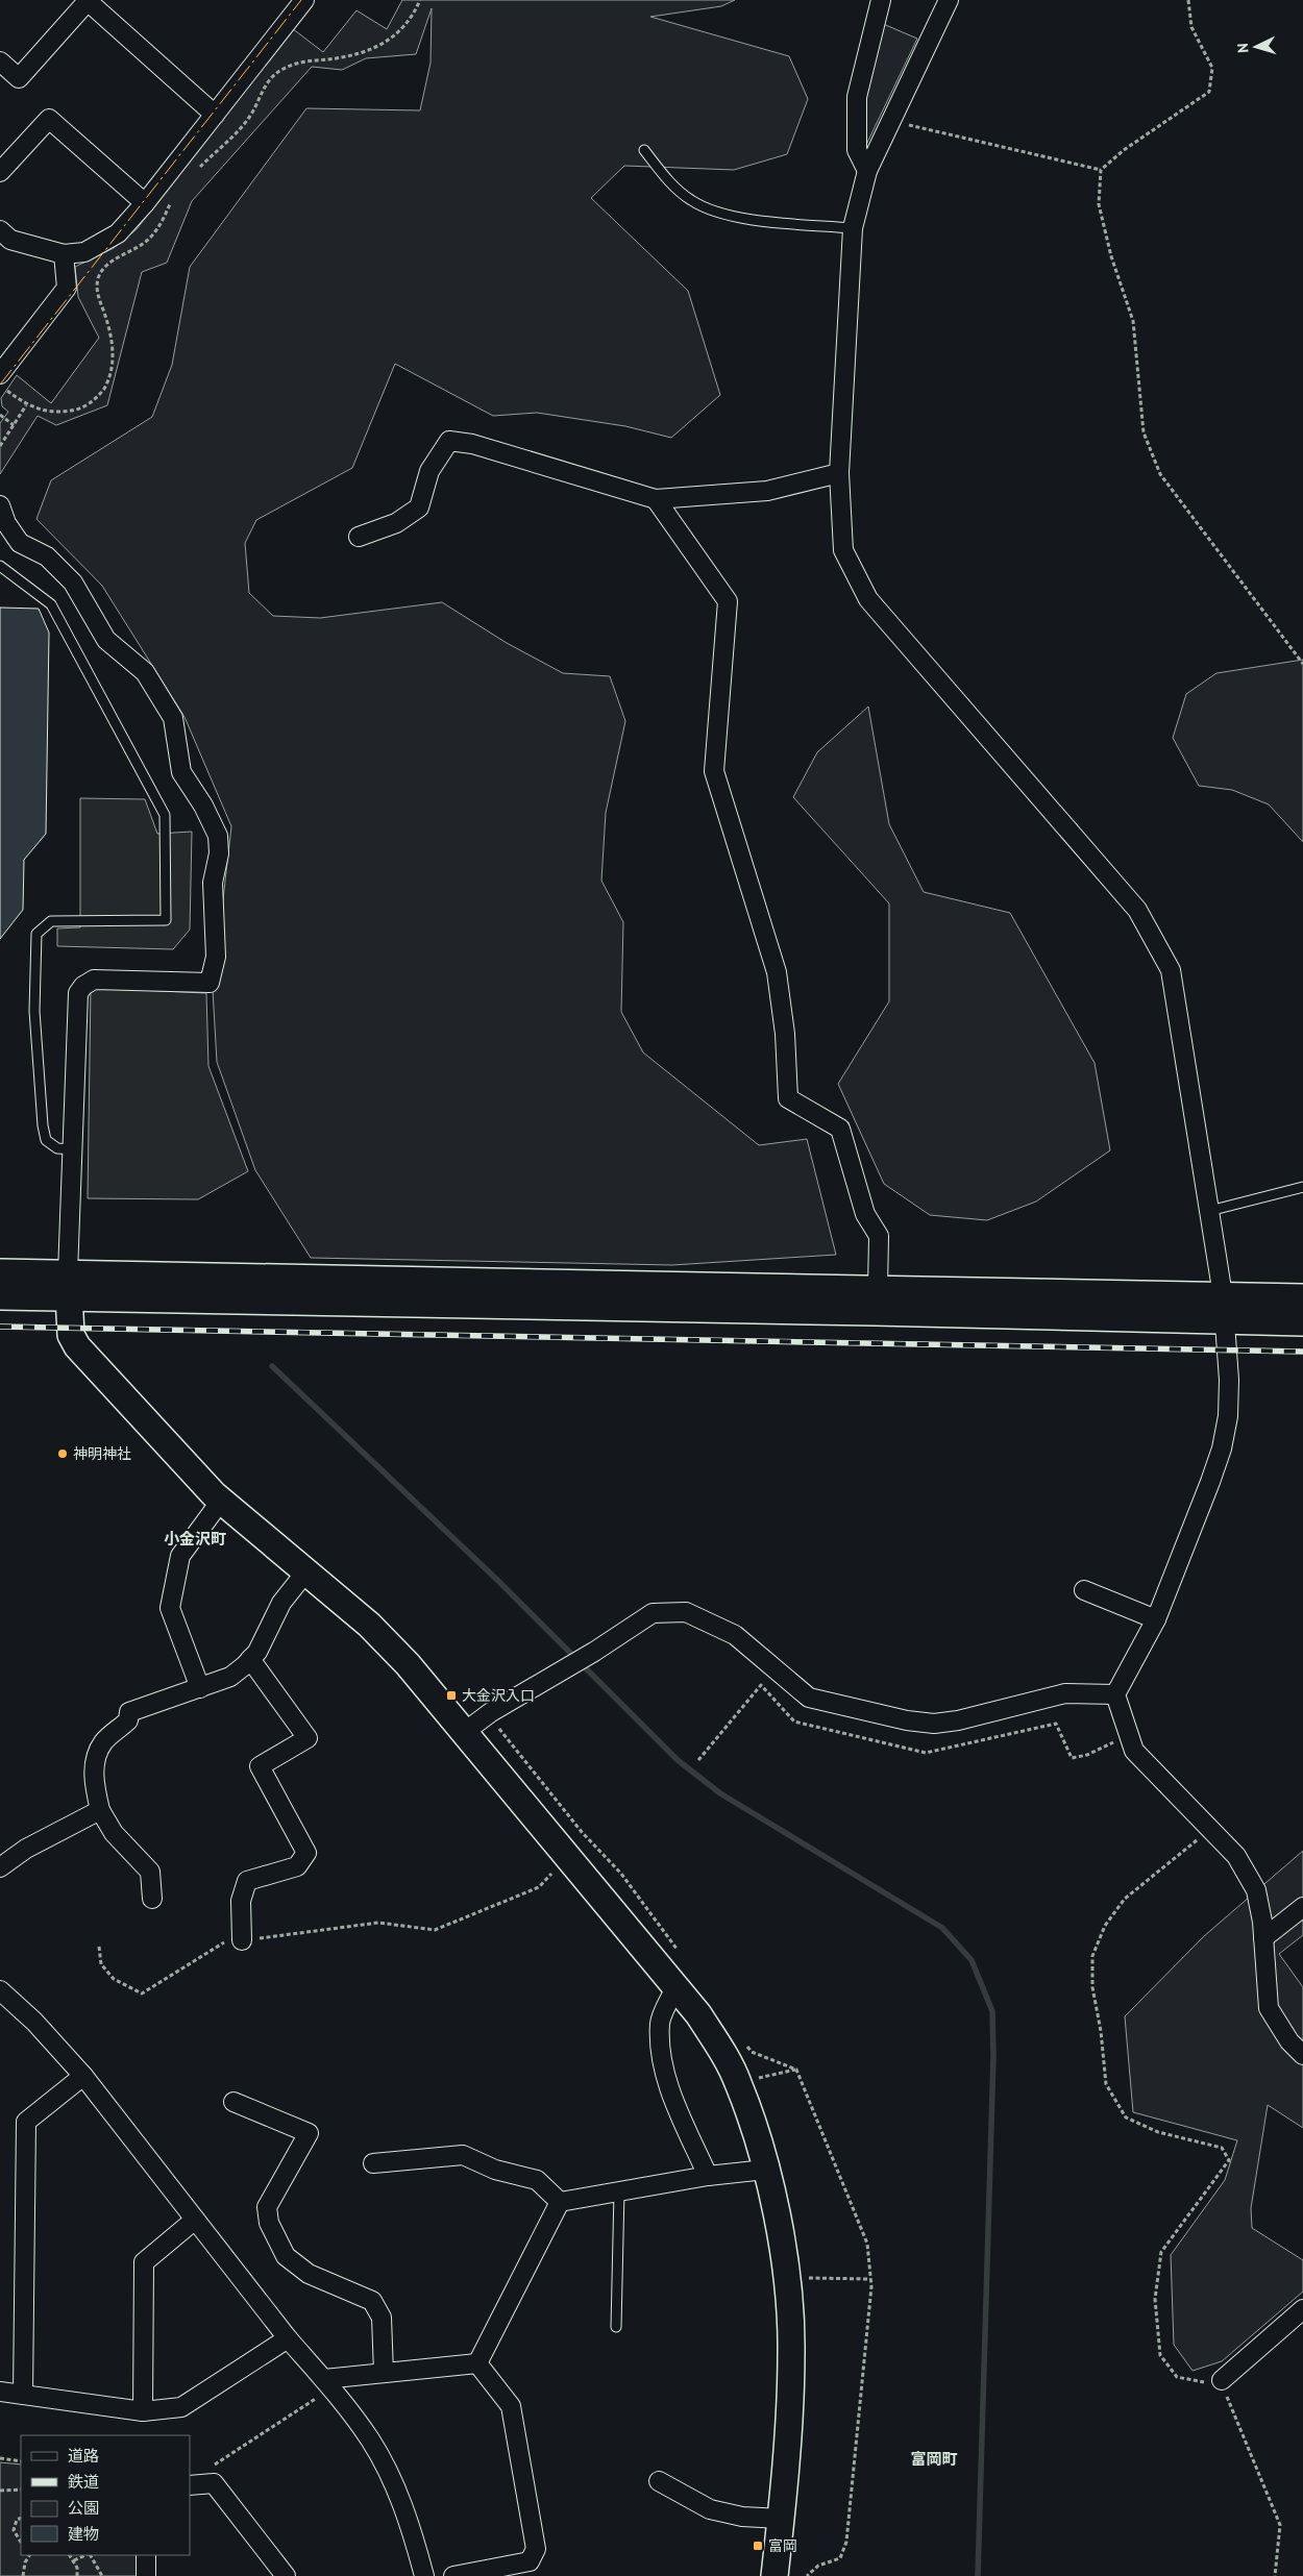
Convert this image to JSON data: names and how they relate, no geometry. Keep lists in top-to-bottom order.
{
  "districts": ["小金沢町", "富岡町"],
  "places": {
    "other": ["神明神社"],
    "transit": ["大金沢入口", "富岡"]
  },
  "legend": [
    "道路",
    "鉄道",
    "公園",
    "建物"
  ],
  "north": "left"
}
